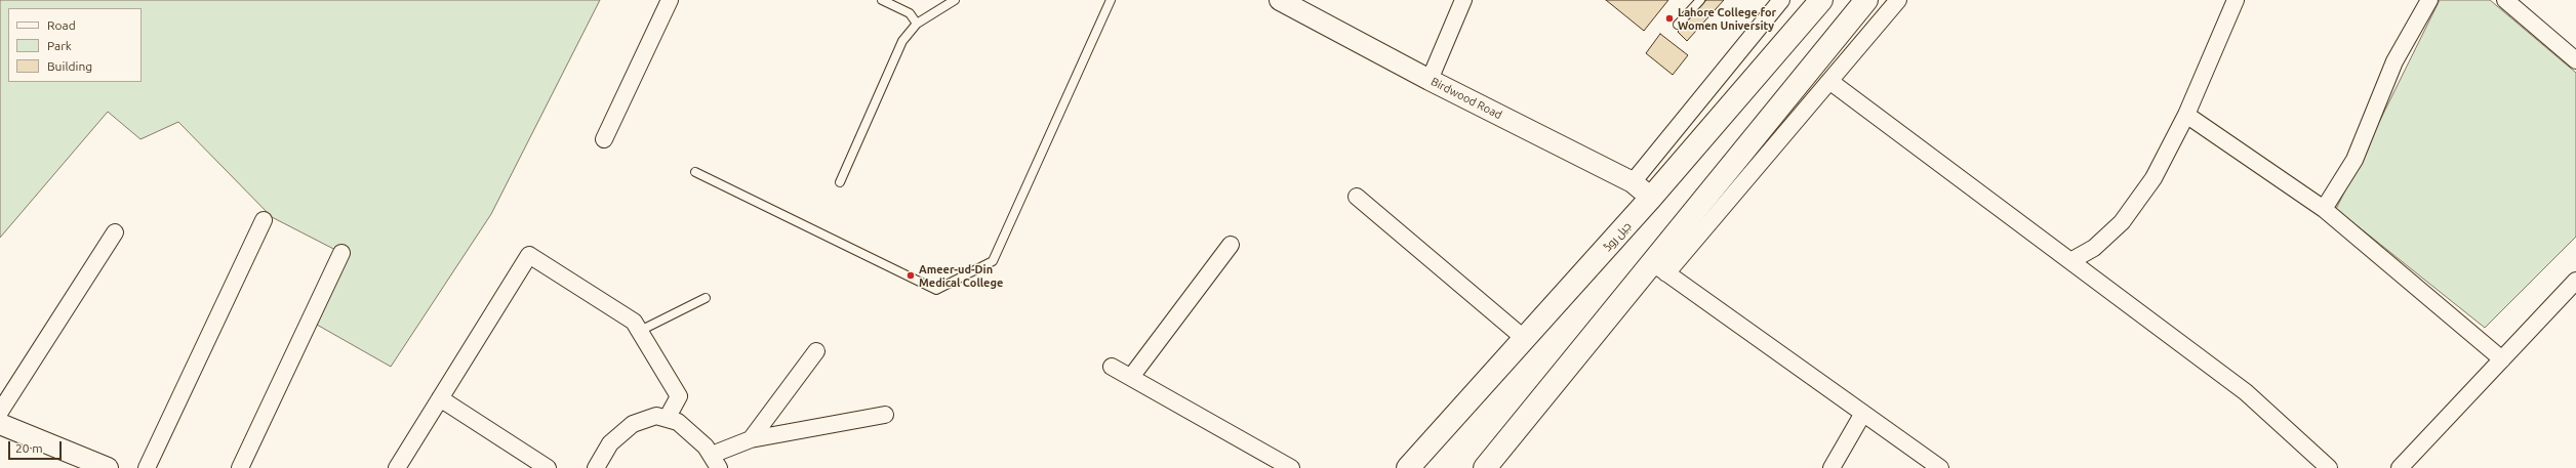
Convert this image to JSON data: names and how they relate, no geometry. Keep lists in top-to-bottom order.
{
  "streets": {
    "main road": ["جیل روڈ"],
    "street": ["Birdwood Road"]
  },
  "crossings": [
    ["Birdwood Road", "جیل روڈ"]
  ],
  "places": ["Lahore College for Women University", "Ameer-ud-Din Medical College"],
  "legend": ["Road", "Park", "Building"],
  "scale_bar": "20 m"
}
